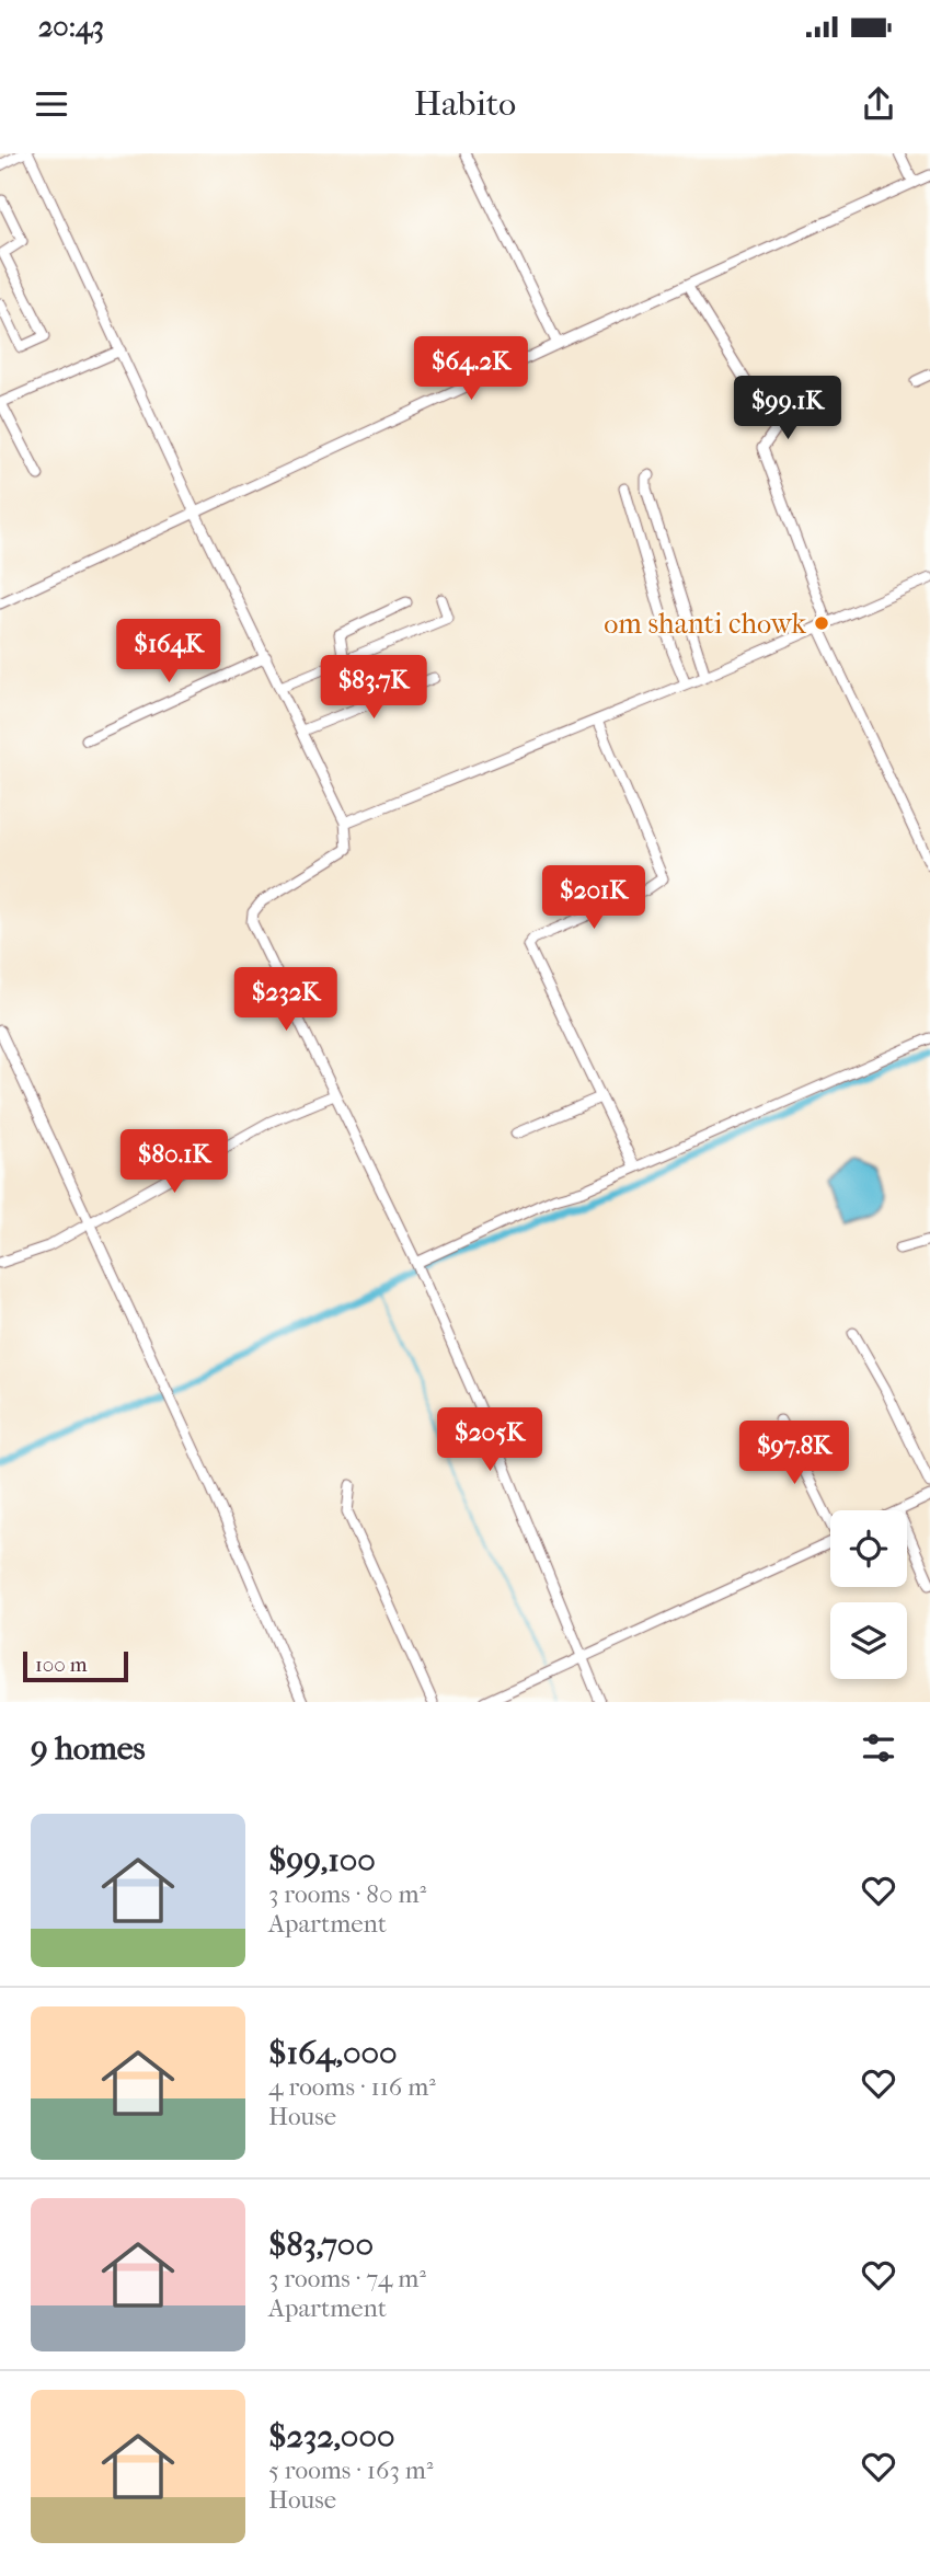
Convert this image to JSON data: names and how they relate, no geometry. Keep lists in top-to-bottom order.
{
  "places": ["om shanti chowk"],
  "scale_bar": "100 m",
  "page": {
    "status": "20:43",
    "header": "Habito",
    "price": [
      "$64.2K",
      "$99.1K",
      "$164K",
      "$83.7K",
      "$201K",
      "$232K",
      "$80.1K",
      "$205K",
      "$97.8K"
    ],
    "scale": "100 m",
    "heading": "9 homes",
    "list": [
      {
        "name": "$99,100",
        "note": "3 rooms · 80 m² · Apartment"
      },
      {
        "name": "$164,000",
        "note": "4 rooms · 116 m² · House"
      },
      {
        "name": "$83,700",
        "note": "3 rooms · 74 m² · Apartment"
      },
      {
        "name": "$232,000",
        "note": "5 rooms · 163 m² · House"
      }
    ]
  }
}
